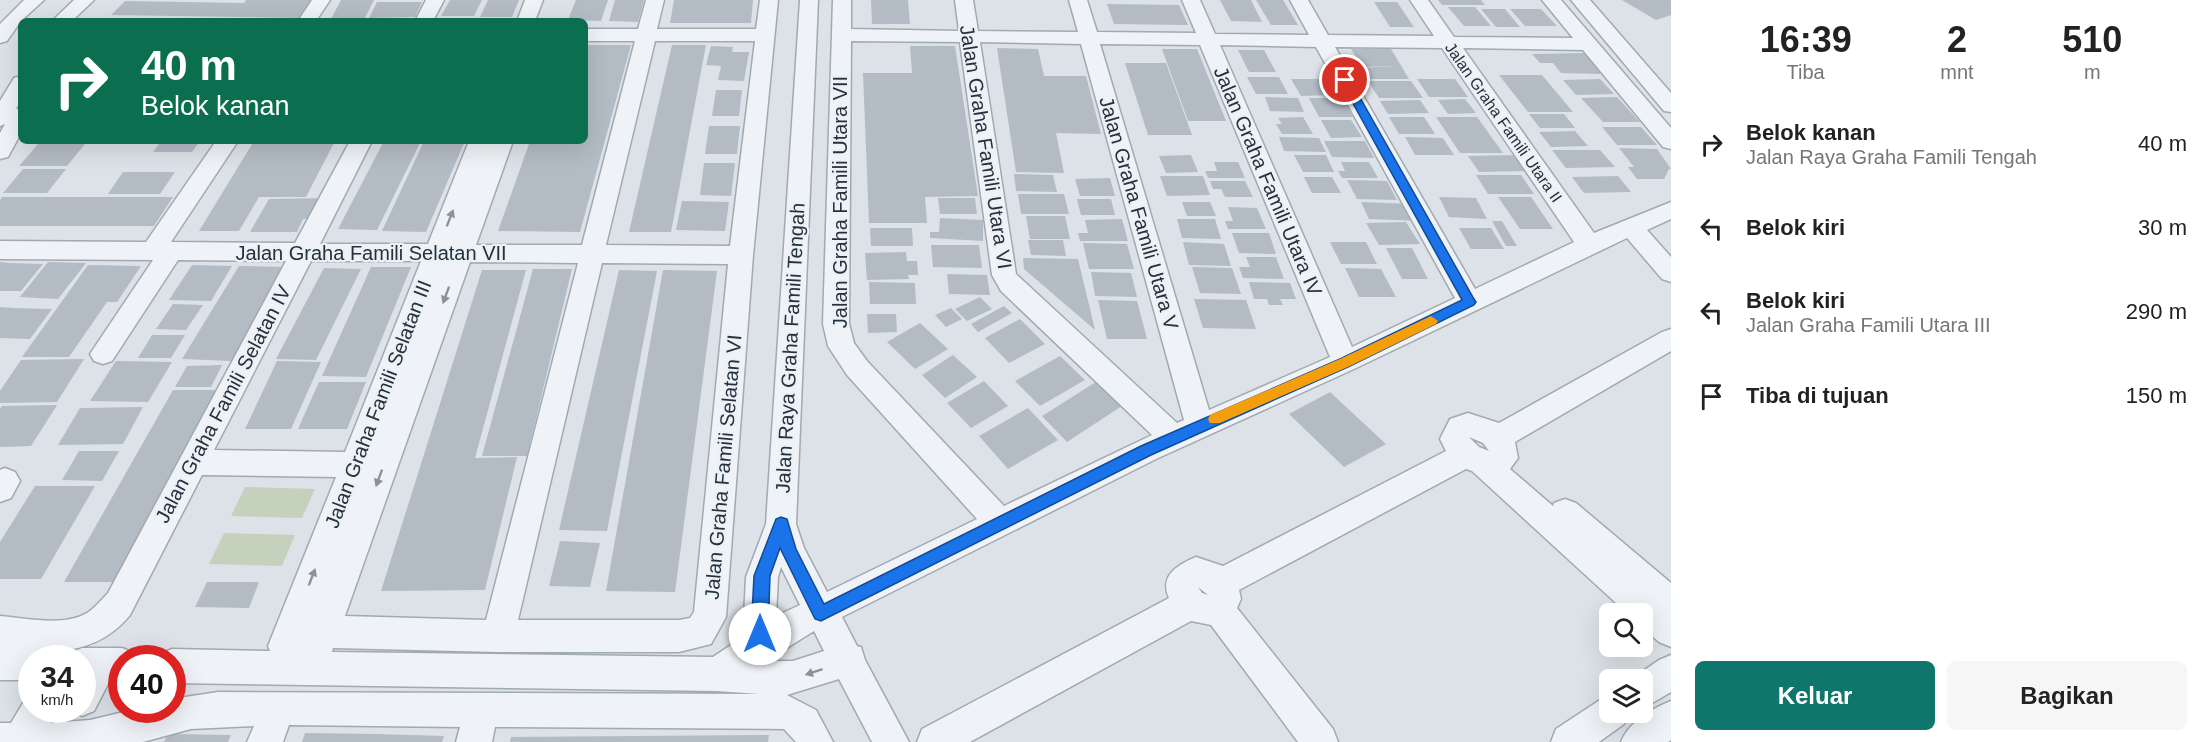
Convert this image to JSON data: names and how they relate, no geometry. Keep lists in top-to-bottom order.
{
  "streets": {
    "street": [
      "Jalan Graha Famili Utara II",
      "Jalan Graha Famili Utara VI",
      "Jalan Graha Famili Utara IV",
      "Jalan Graha Famili Utara VII",
      "Jalan Graha Famili Utara V",
      "Jalan Graha Famili Selatan VII",
      "Jalan Raya Graha Famili Tengah",
      "Jalan Graha Famili Selatan IV",
      "Jalan Graha Famili Selatan III",
      "Jalan Graha Famili Selatan VI"
    ]
  },
  "crossings": [
    ["Jalan Graha Famili Selatan VII", "Jalan Graha Famili Selatan IV"],
    ["Jalan Graha Famili Selatan VII", "Jalan Graha Famili Selatan III"],
    ["Jalan Graha Famili Selatan VII", "Jalan Graha Famili Selatan VI"],
    ["Jalan Graha Famili Selatan III", "Jalan Graha Famili Selatan VI"]
  ],
  "page": {
    "eta": [
      "16:39",
      "Tiba",
      "2",
      "mnt",
      "510",
      "m"
    ],
    "turn": ["40 m", "Belok kanan"],
    "list": [
      {
        "name": "Belok kanan",
        "note": "Jalan Raya Graha Famili Tengah",
        "value": "40 m"
      },
      {
        "name": "Belok kiri",
        "value": "30 m"
      },
      {
        "name": "Belok kiri",
        "note": "Jalan Graha Famili Utara III",
        "value": "290 m"
      },
      {
        "name": "Tiba di tujuan",
        "value": "150 m"
      }
    ],
    "speed": "34 km/h",
    "limit": "40",
    "buttons": ["Keluar", "Bagikan"]
  }
}
